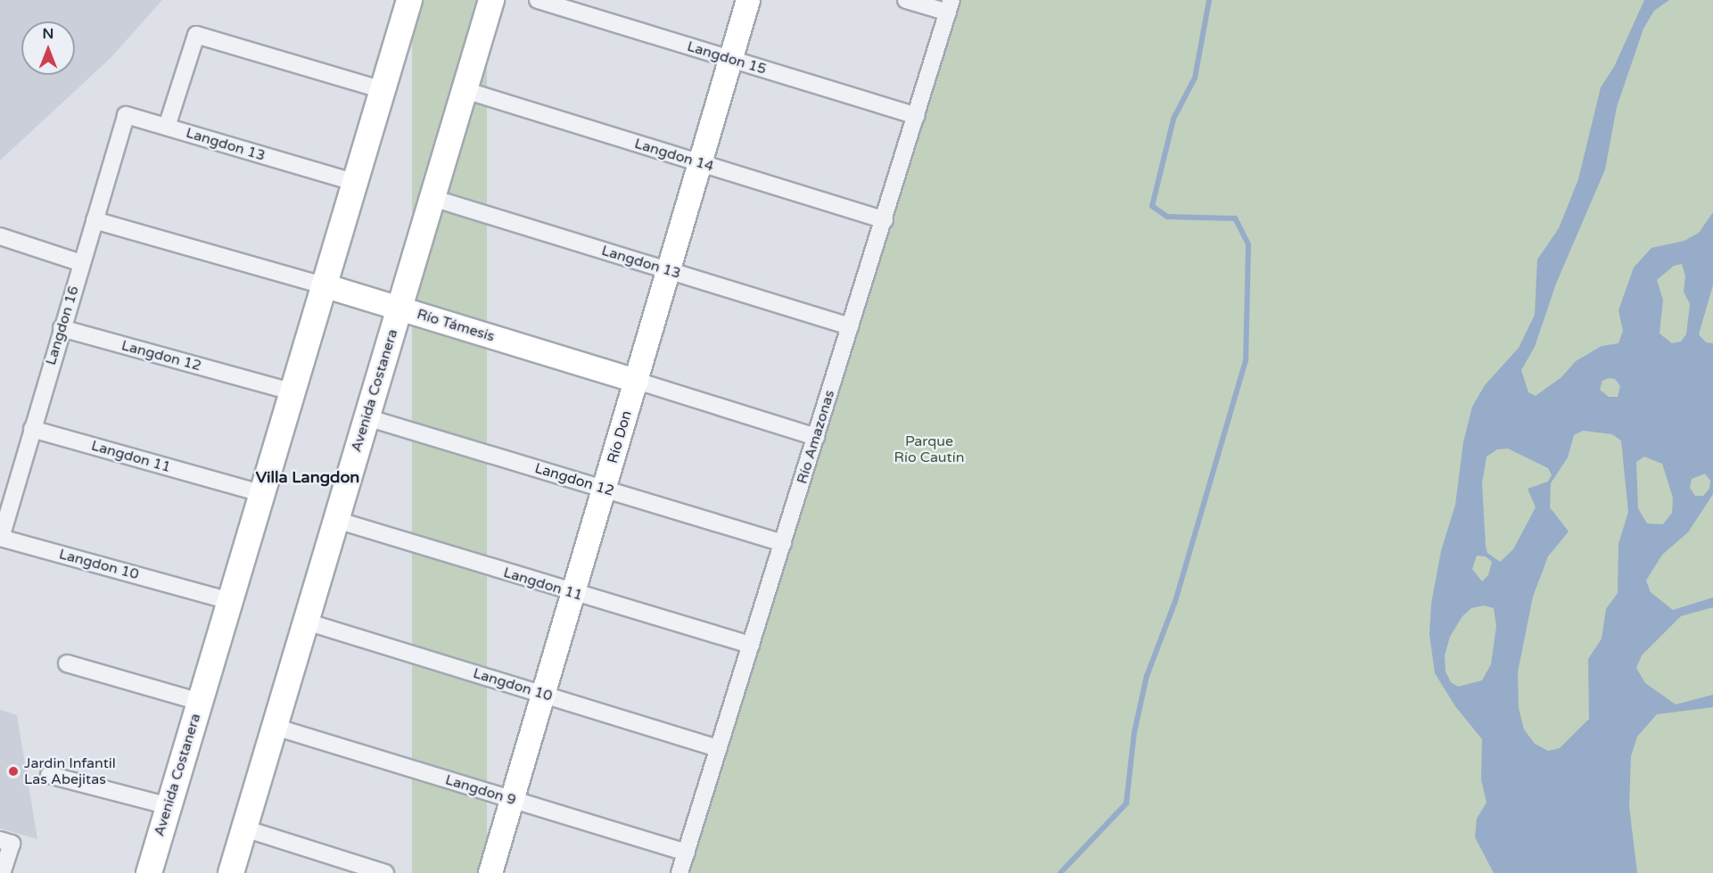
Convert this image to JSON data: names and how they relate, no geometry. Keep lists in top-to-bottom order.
{
  "streets": {
    "main road": ["Avenida Costanera"],
    "street": [
      "Langdon 15",
      "Langdon 13",
      "Langdon 14",
      "Langdon 16",
      "Río Támesis",
      "Langdon 12",
      "Río Don",
      "Río Amazonas",
      "Langdon 11",
      "Langdon 10",
      "Langdon 9"
    ]
  },
  "crossings": [
    ["Langdon 15", "Río Don"],
    ["Langdon 15", "Río Amazonas"],
    ["Langdon 13", "Langdon 16"],
    ["Langdon 13", "Avenida Costanera"],
    ["Langdon 13", "Río Don"],
    ["Langdon 13", "Río Amazonas"],
    ["Langdon 14", "Avenida Costanera"],
    ["Langdon 14", "Río Don"],
    ["Langdon 14", "Río Amazonas"],
    ["Langdon 16", "Río Támesis"],
    ["Langdon 16", "Langdon 12"],
    ["Langdon 16", "Langdon 11"],
    ["Langdon 16", "Langdon 10"],
    ["Río Támesis", "Avenida Costanera"],
    ["Río Támesis", "Río Don"],
    ["Río Támesis", "Río Amazonas"],
    ["Langdon 12", "Avenida Costanera"],
    ["Langdon 12", "Río Don"],
    ["Langdon 12", "Río Amazonas"],
    ["Avenida Costanera", "Langdon 11"],
    ["Avenida Costanera", "Langdon 10"],
    ["Avenida Costanera", "Langdon 9"],
    ["Río Don", "Langdon 11"],
    ["Río Don", "Langdon 10"],
    ["Río Don", "Langdon 9"],
    ["Río Amazonas", "Langdon 11"],
    ["Río Amazonas", "Langdon 10"],
    ["Río Amazonas", "Langdon 9"]
  ],
  "districts": ["Villa Langdon"],
  "parks": ["Parque Río Cautín"],
  "places": ["Jardin Infantil Las Abejitas"],
  "north": "top"
}
